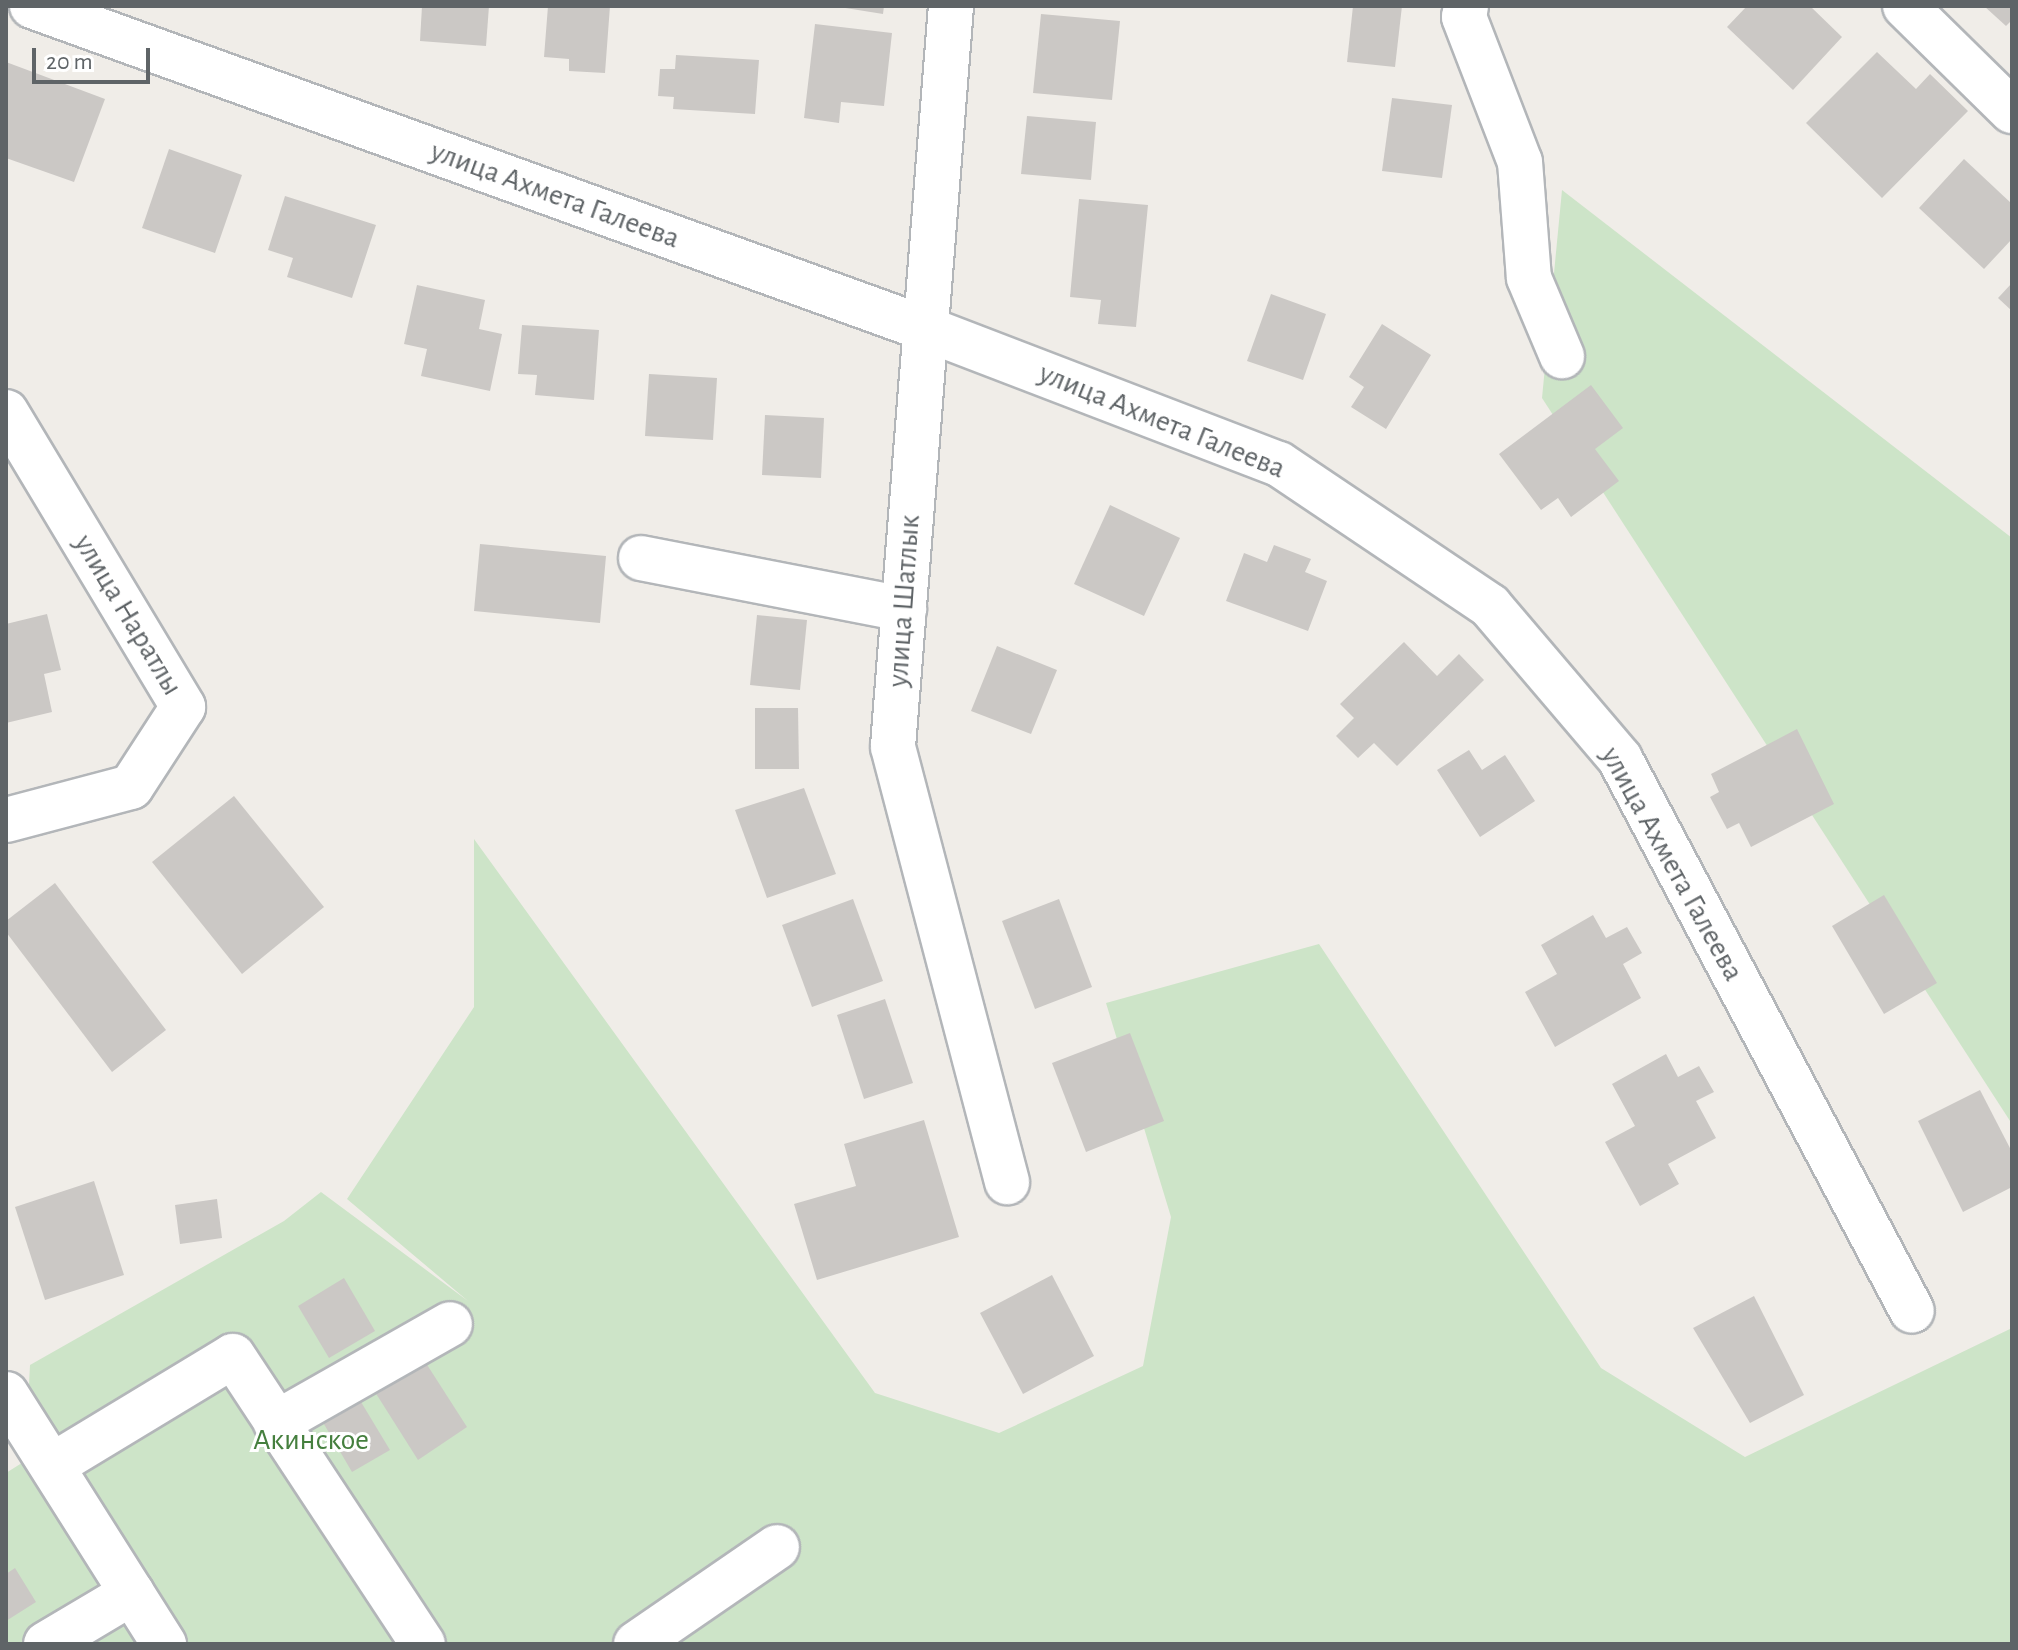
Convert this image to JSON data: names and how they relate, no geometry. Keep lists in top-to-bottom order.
{
  "streets": {
    "street": ["улица Ахмета Галеева", "улица Шатлык", "улица Наратлы"]
  },
  "crossings": [
    ["улица Ахмета Галеева", "улица Шатлык"]
  ],
  "parks": ["Акинское"],
  "scale_bar": "20 m"
}
